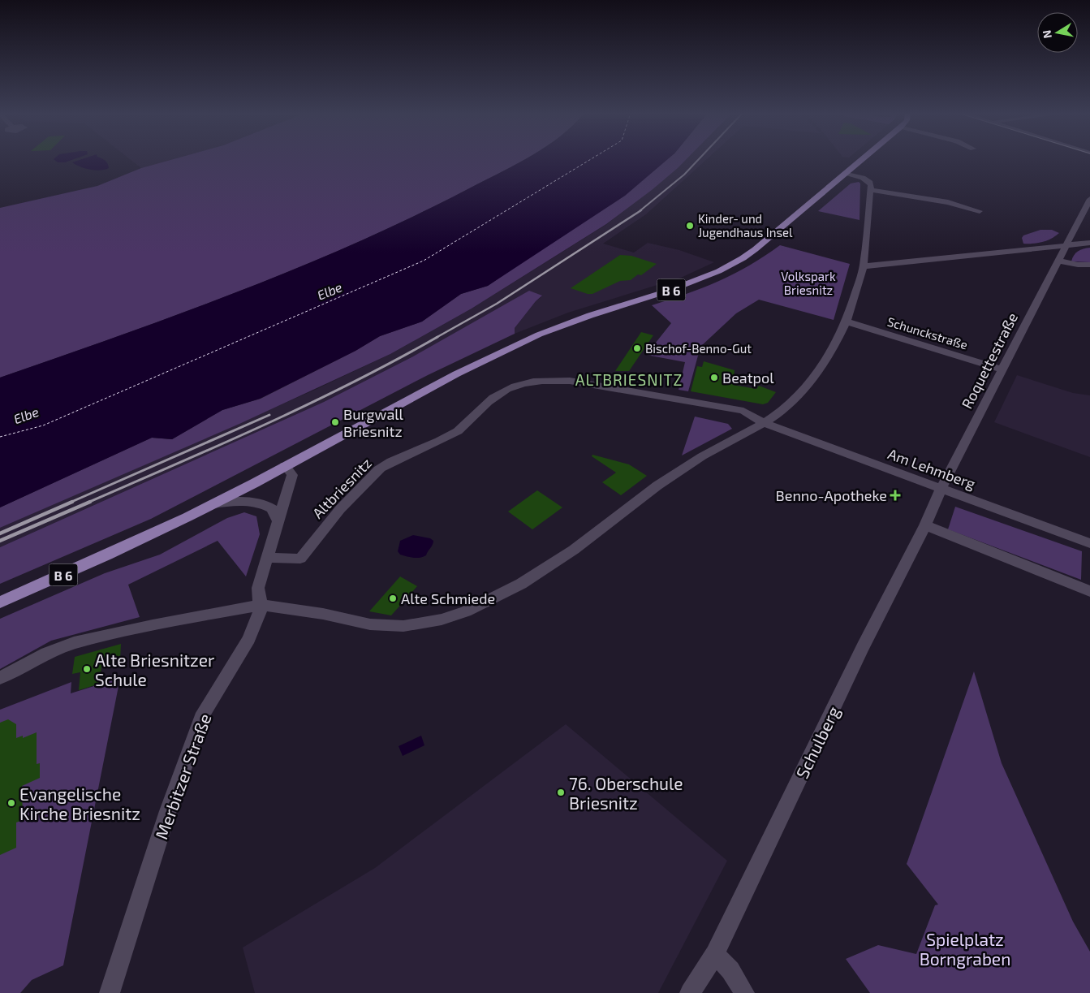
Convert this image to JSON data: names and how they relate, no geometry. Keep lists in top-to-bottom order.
{
  "streets": {
    "main road": ["B 6"],
    "street": [
      "Schunckstraße",
      "Roquettestraße",
      "Am Lehmberg",
      "Altbriesnitz",
      "Schulberg",
      "Merbitzer Straße"
    ]
  },
  "crossings": [
    ["Schunckstraße", "Roquettestraße"],
    ["Roquettestraße", "Am Lehmberg"],
    ["Roquettestraße", "Schulberg"],
    ["Am Lehmberg", "Altbriesnitz"],
    ["Am Lehmberg", "Schulberg"]
  ],
  "districts": ["ALTBRIESNITZ"],
  "water": ["Elbe"],
  "parks": ["Volkspark Briesnitz", "Spielplatz Borngraben"],
  "places": {
    "other": [
      "Kinder- und Jugendhaus Insel",
      "Bischof-Benno-Gut",
      "Beatpol",
      "Burgwall Briesnitz",
      "Alte Schmiede",
      "Alte Briesnitzer Schule",
      "76. Oberschule Briesnitz",
      "Evangelische Kirche Briesnitz"
    ],
    "health": ["Benno-Apotheke"]
  },
  "north": "left"
}
